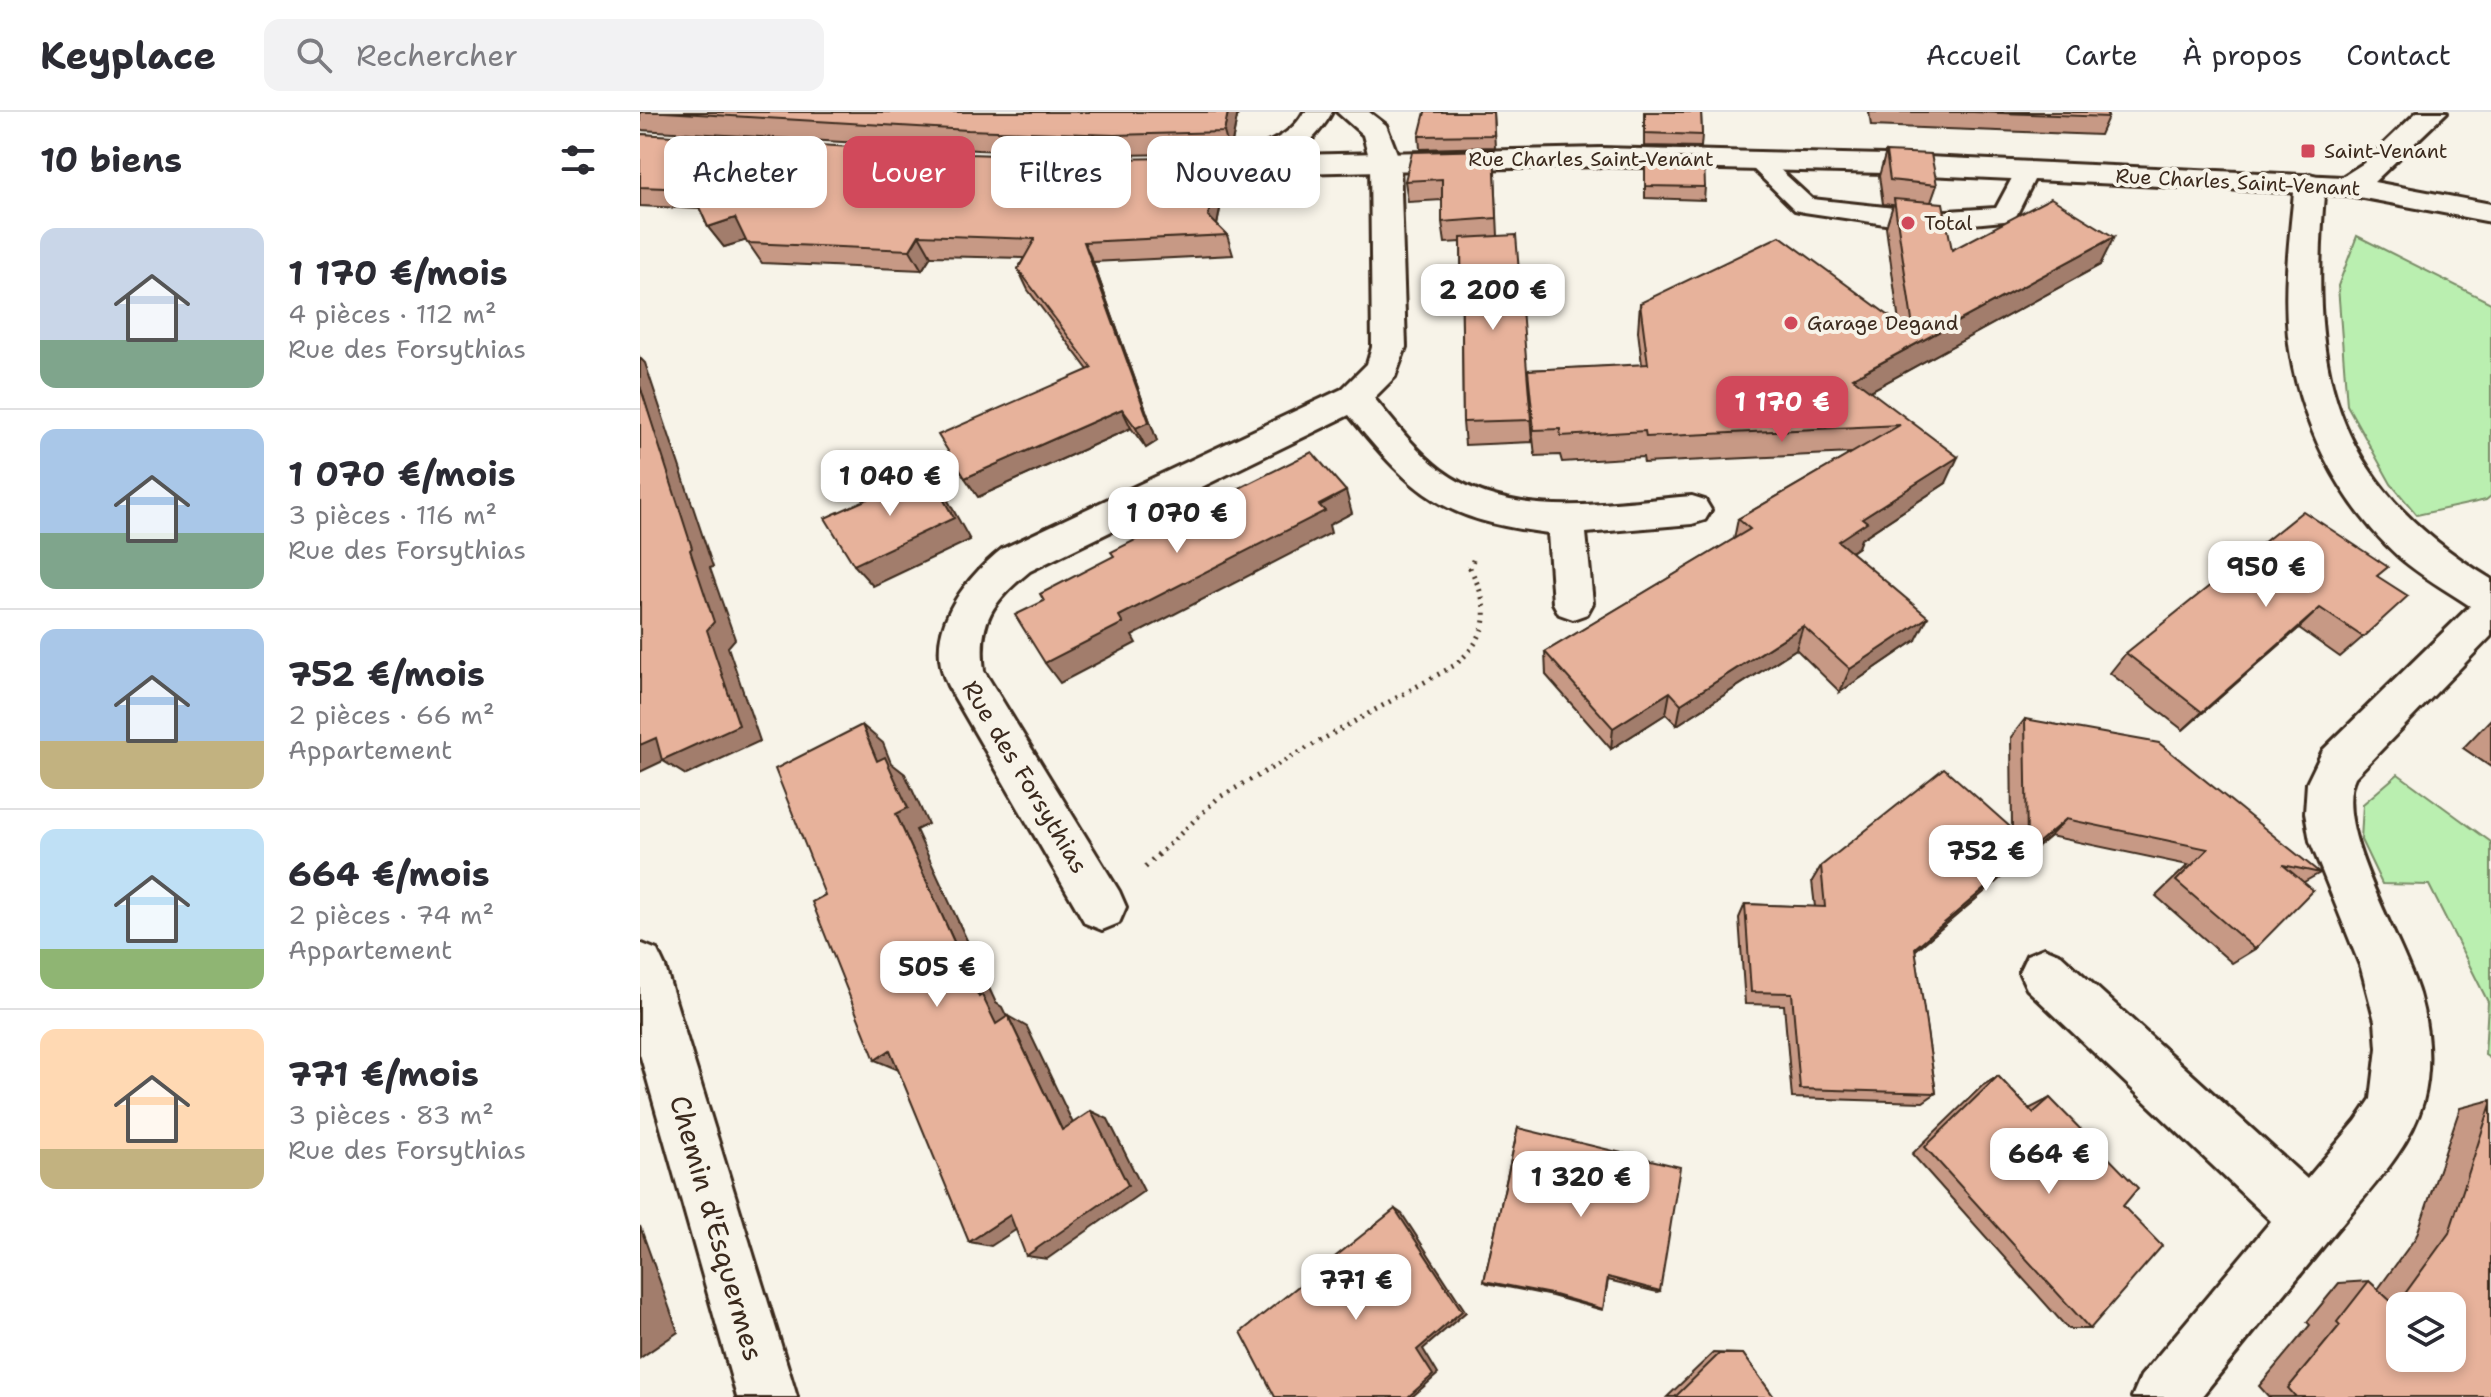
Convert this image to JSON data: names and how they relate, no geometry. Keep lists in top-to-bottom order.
{
  "streets": {
    "street": ["Rue Charles Saint-Venant", "Rue des Forsythias", "Chemin d'Esquermes"]
  },
  "crossings": [
    ["Rue Charles Saint-Venant", "Rue des Forsythias"]
  ],
  "places": {
    "transit": ["Saint-Venant"],
    "other": ["Total", "Garage Degand"]
  },
  "page": {
    "header": "Keyplace",
    "search": "Rechercher",
    "nav": [
      "Accueil",
      "Carte",
      "À propos",
      "Contact"
    ],
    "heading": "10 biens",
    "chip": [
      "Acheter",
      "Louer",
      "Filtres",
      "Nouveau"
    ],
    "list": [
      {
        "name": "1 170 €/mois",
        "note": "4 pièces · 112 m² · Rue des Forsythias"
      },
      {
        "name": "1 070 €/mois",
        "note": "3 pièces · 116 m² · Rue des Forsythias"
      },
      {
        "name": "752 €/mois",
        "note": "2 pièces · 66 m² · Appartement"
      },
      {
        "name": "664 €/mois",
        "note": "2 pièces · 74 m² · Appartement"
      },
      {
        "name": "771 €/mois",
        "note": "3 pièces · 83 m² · Rue des Forsythias"
      }
    ],
    "price": [
      "2 200 €",
      "1 170 €",
      "1 040 €",
      "1 070 €",
      "950 €",
      "752 €",
      "505 €",
      "664 €",
      "1 320 €",
      "771 €"
    ]
  }
}
